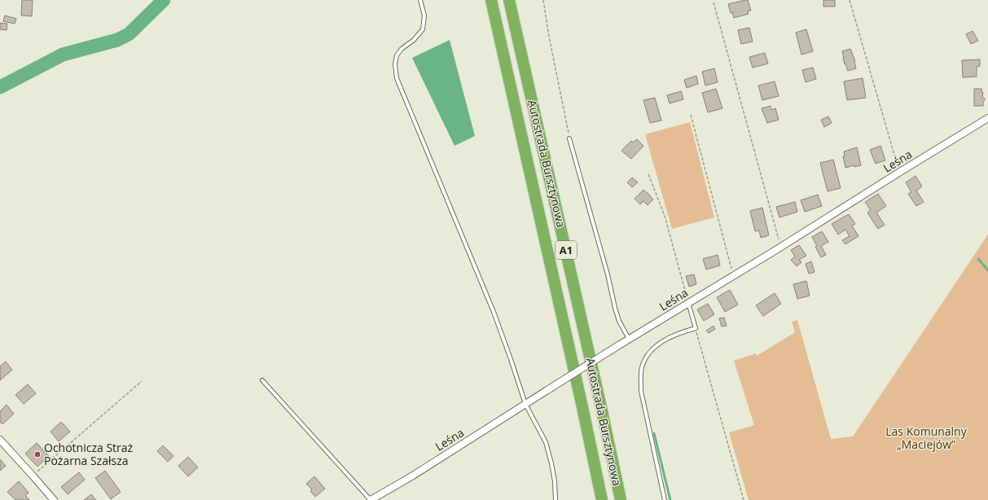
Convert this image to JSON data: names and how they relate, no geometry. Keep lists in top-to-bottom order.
{
  "streets": {
    "highway": ["Autostrada Bursztynowa", "A1"],
    "street": ["Leśna"]
  },
  "parks": ["Las Komunalny „Maciejów”"],
  "places": ["Ochotnicza Straż Pożarna Szałsza"]
}
